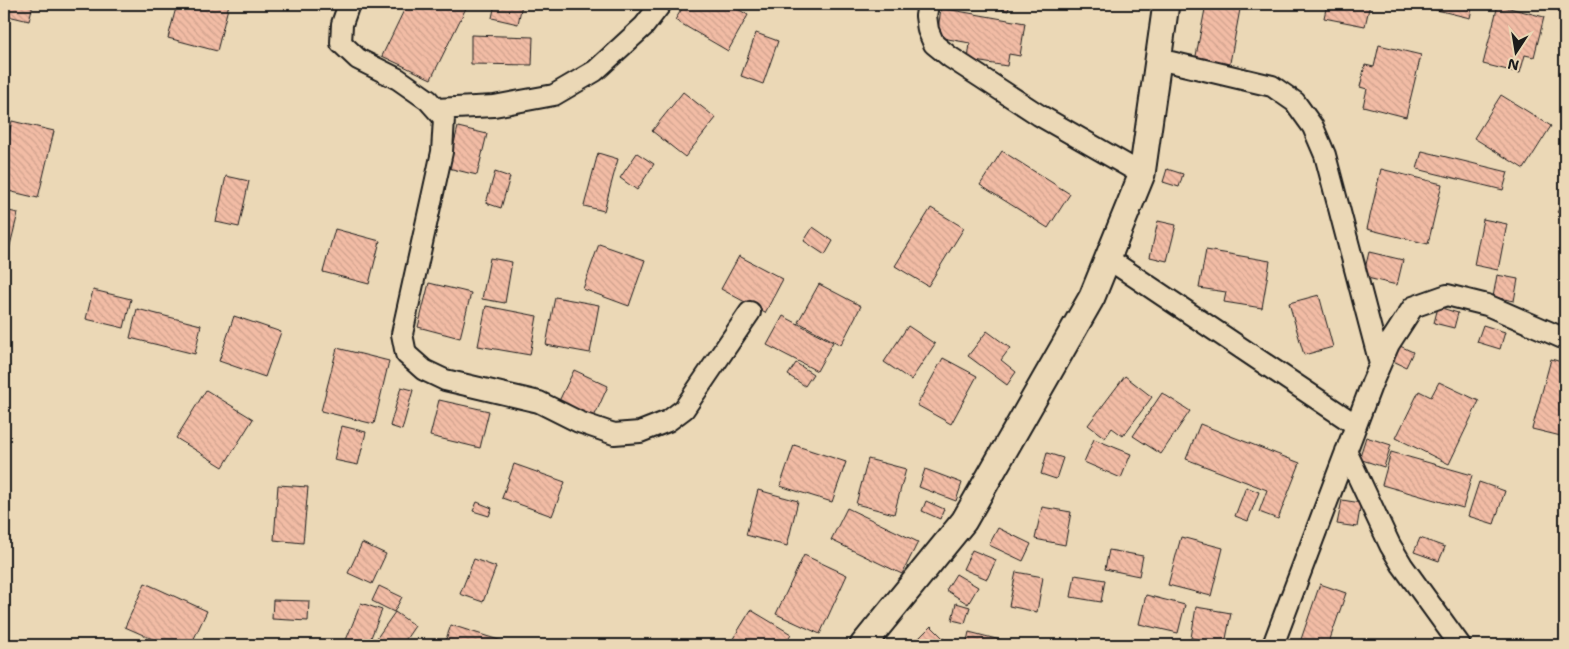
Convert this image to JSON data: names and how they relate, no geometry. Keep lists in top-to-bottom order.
{
  "north": "bottom"
}
